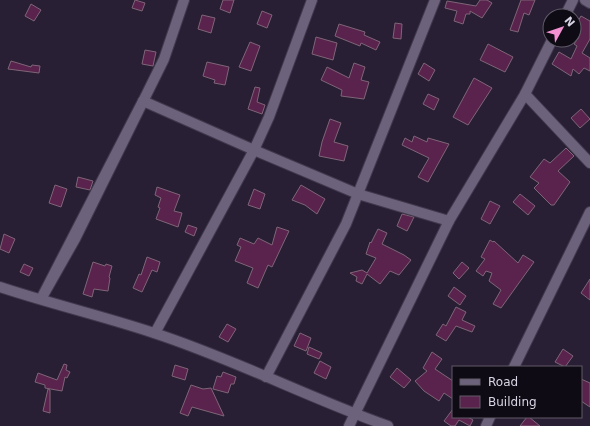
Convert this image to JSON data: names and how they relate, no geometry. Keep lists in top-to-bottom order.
{
  "legend": ["Road", "Building"],
  "north": "top right"
}
